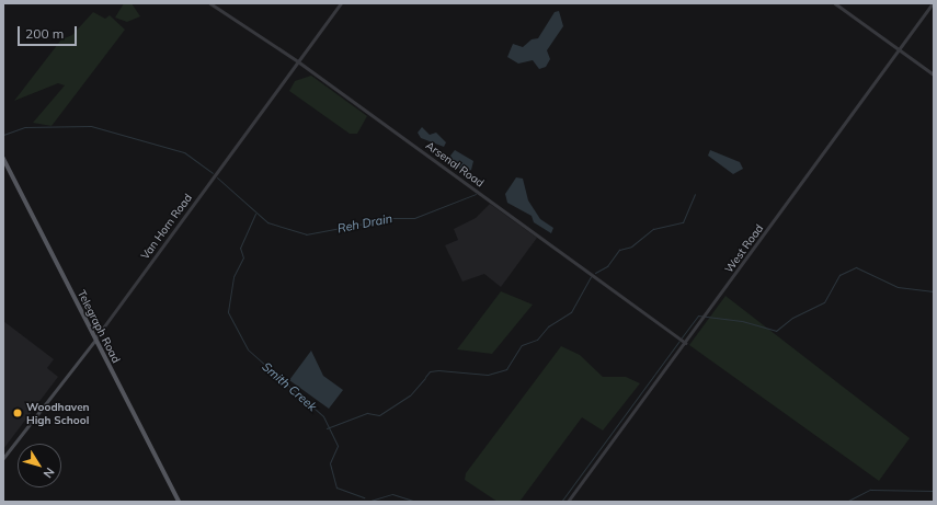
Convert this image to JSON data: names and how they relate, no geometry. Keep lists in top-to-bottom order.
{
  "streets": {
    "main road": ["Van Horn Road", "Telegraph Road"],
    "street": ["Arsenal Road", "West Road"]
  },
  "crossings": [
    ["Arsenal Road", "Van Horn Road"],
    ["Arsenal Road", "West Road"],
    ["Van Horn Road", "Telegraph Road"]
  ],
  "water": ["Reh Drain", "Smith Creek"],
  "places": ["Woodhaven High School"],
  "scale_bar": "200 m",
  "north": "bottom right"
}
